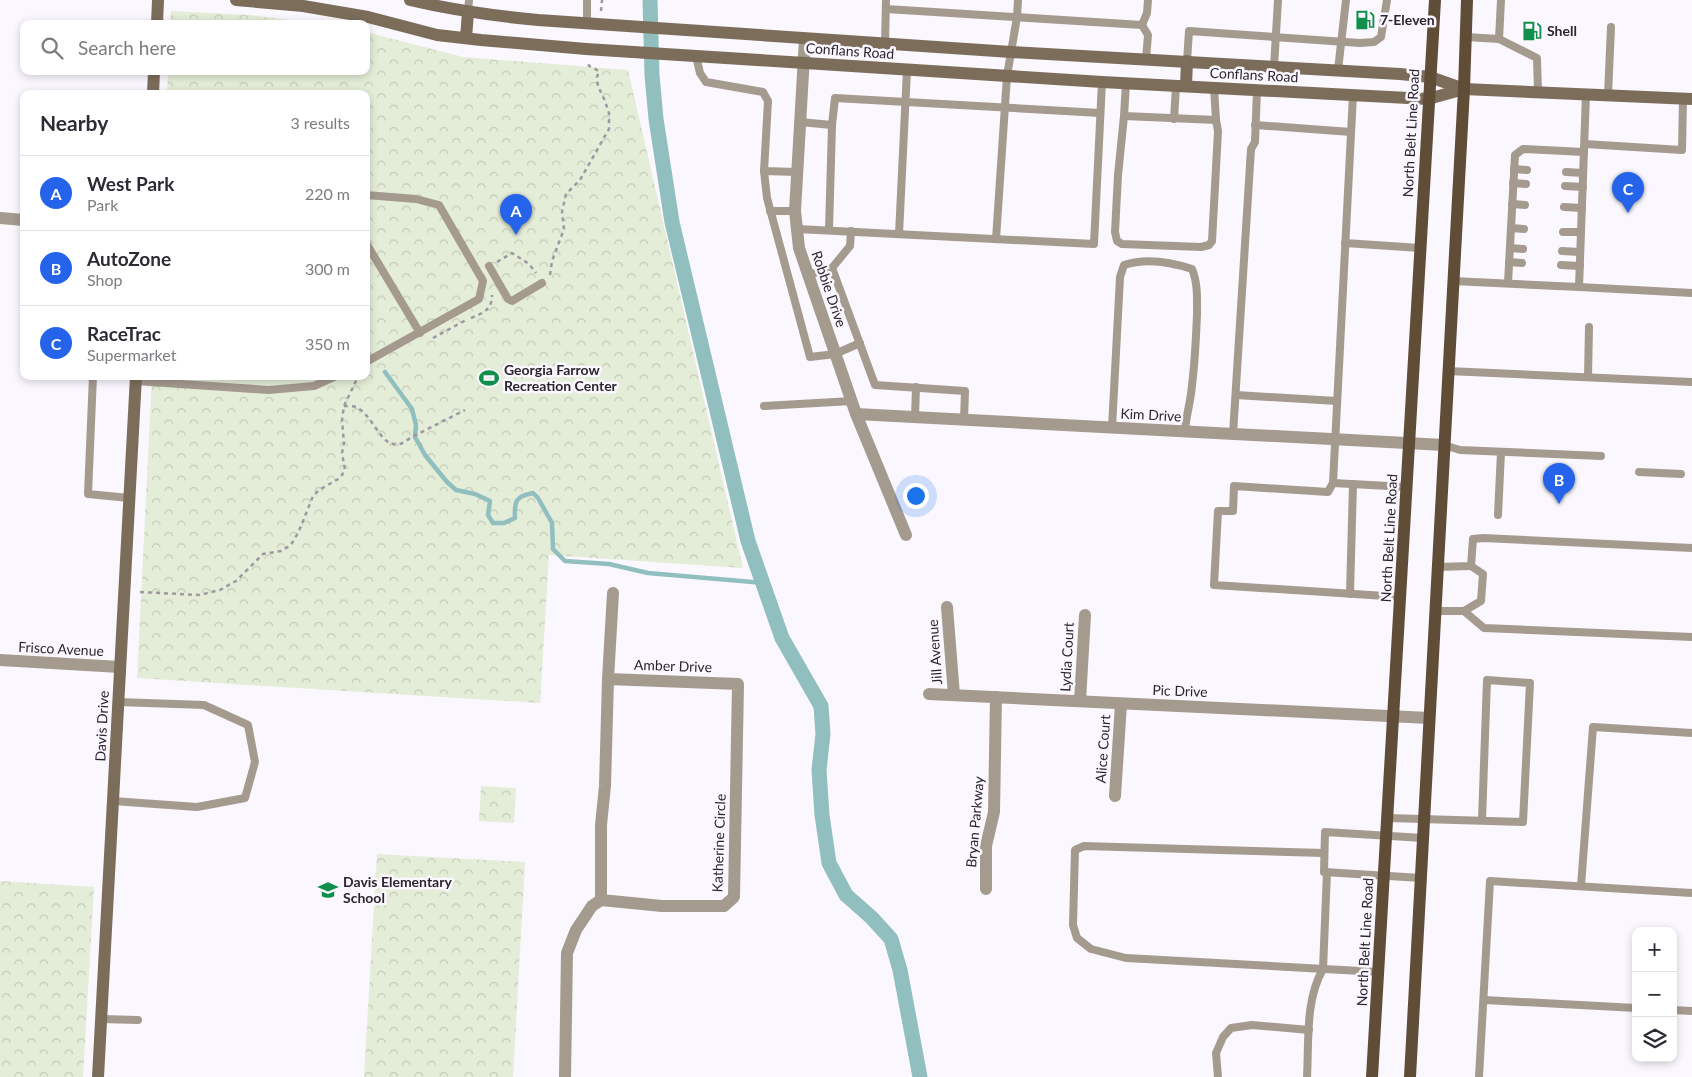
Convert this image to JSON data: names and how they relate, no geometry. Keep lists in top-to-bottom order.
{
  "streets": {
    "main road": ["Conflans Road", "North Belt Line Road", "Davis Drive"],
    "street": [
      "Robbie Drive",
      "Kim Drive",
      "Frisco Avenue",
      "Jill Avenue",
      "Lydia Court",
      "Amber Drive",
      "Pic Drive",
      "Alice Court",
      "Bryan Parkway",
      "Katherine Circle"
    ]
  },
  "crossings": [
    ["Conflans Road", "North Belt Line Road"],
    ["Conflans Road", "Robbie Drive"],
    ["North Belt Line Road", "Kim Drive"],
    ["North Belt Line Road", "Pic Drive"],
    ["Robbie Drive", "Kim Drive"],
    ["Frisco Avenue", "Davis Drive"],
    ["Jill Avenue", "Pic Drive"],
    ["Lydia Court", "Pic Drive"],
    ["Amber Drive", "Katherine Circle"],
    ["Pic Drive", "Alice Court"],
    ["Pic Drive", "Bryan Parkway"]
  ],
  "places": {
    "fuel station": ["7-Eleven", "Shell"],
    "sports": ["Georgia Farrow Recreation Center"],
    "school or university": ["Davis Elementary School"]
  },
  "page": {
    "search": "Search here",
    "heading": ["Nearby", "3 results"],
    "list": [
      {
        "mark": "A",
        "name": "West Park",
        "note": "Park",
        "value": "220 m"
      },
      {
        "mark": "B",
        "name": "AutoZone",
        "note": "Shop",
        "value": "300 m"
      },
      {
        "mark": "C",
        "name": "RaceTrac",
        "note": "Supermarket",
        "value": "350 m"
      }
    ],
    "pins": ["C", "A", "B"],
    "map_buttons": ["+", "−"]
  }
}
